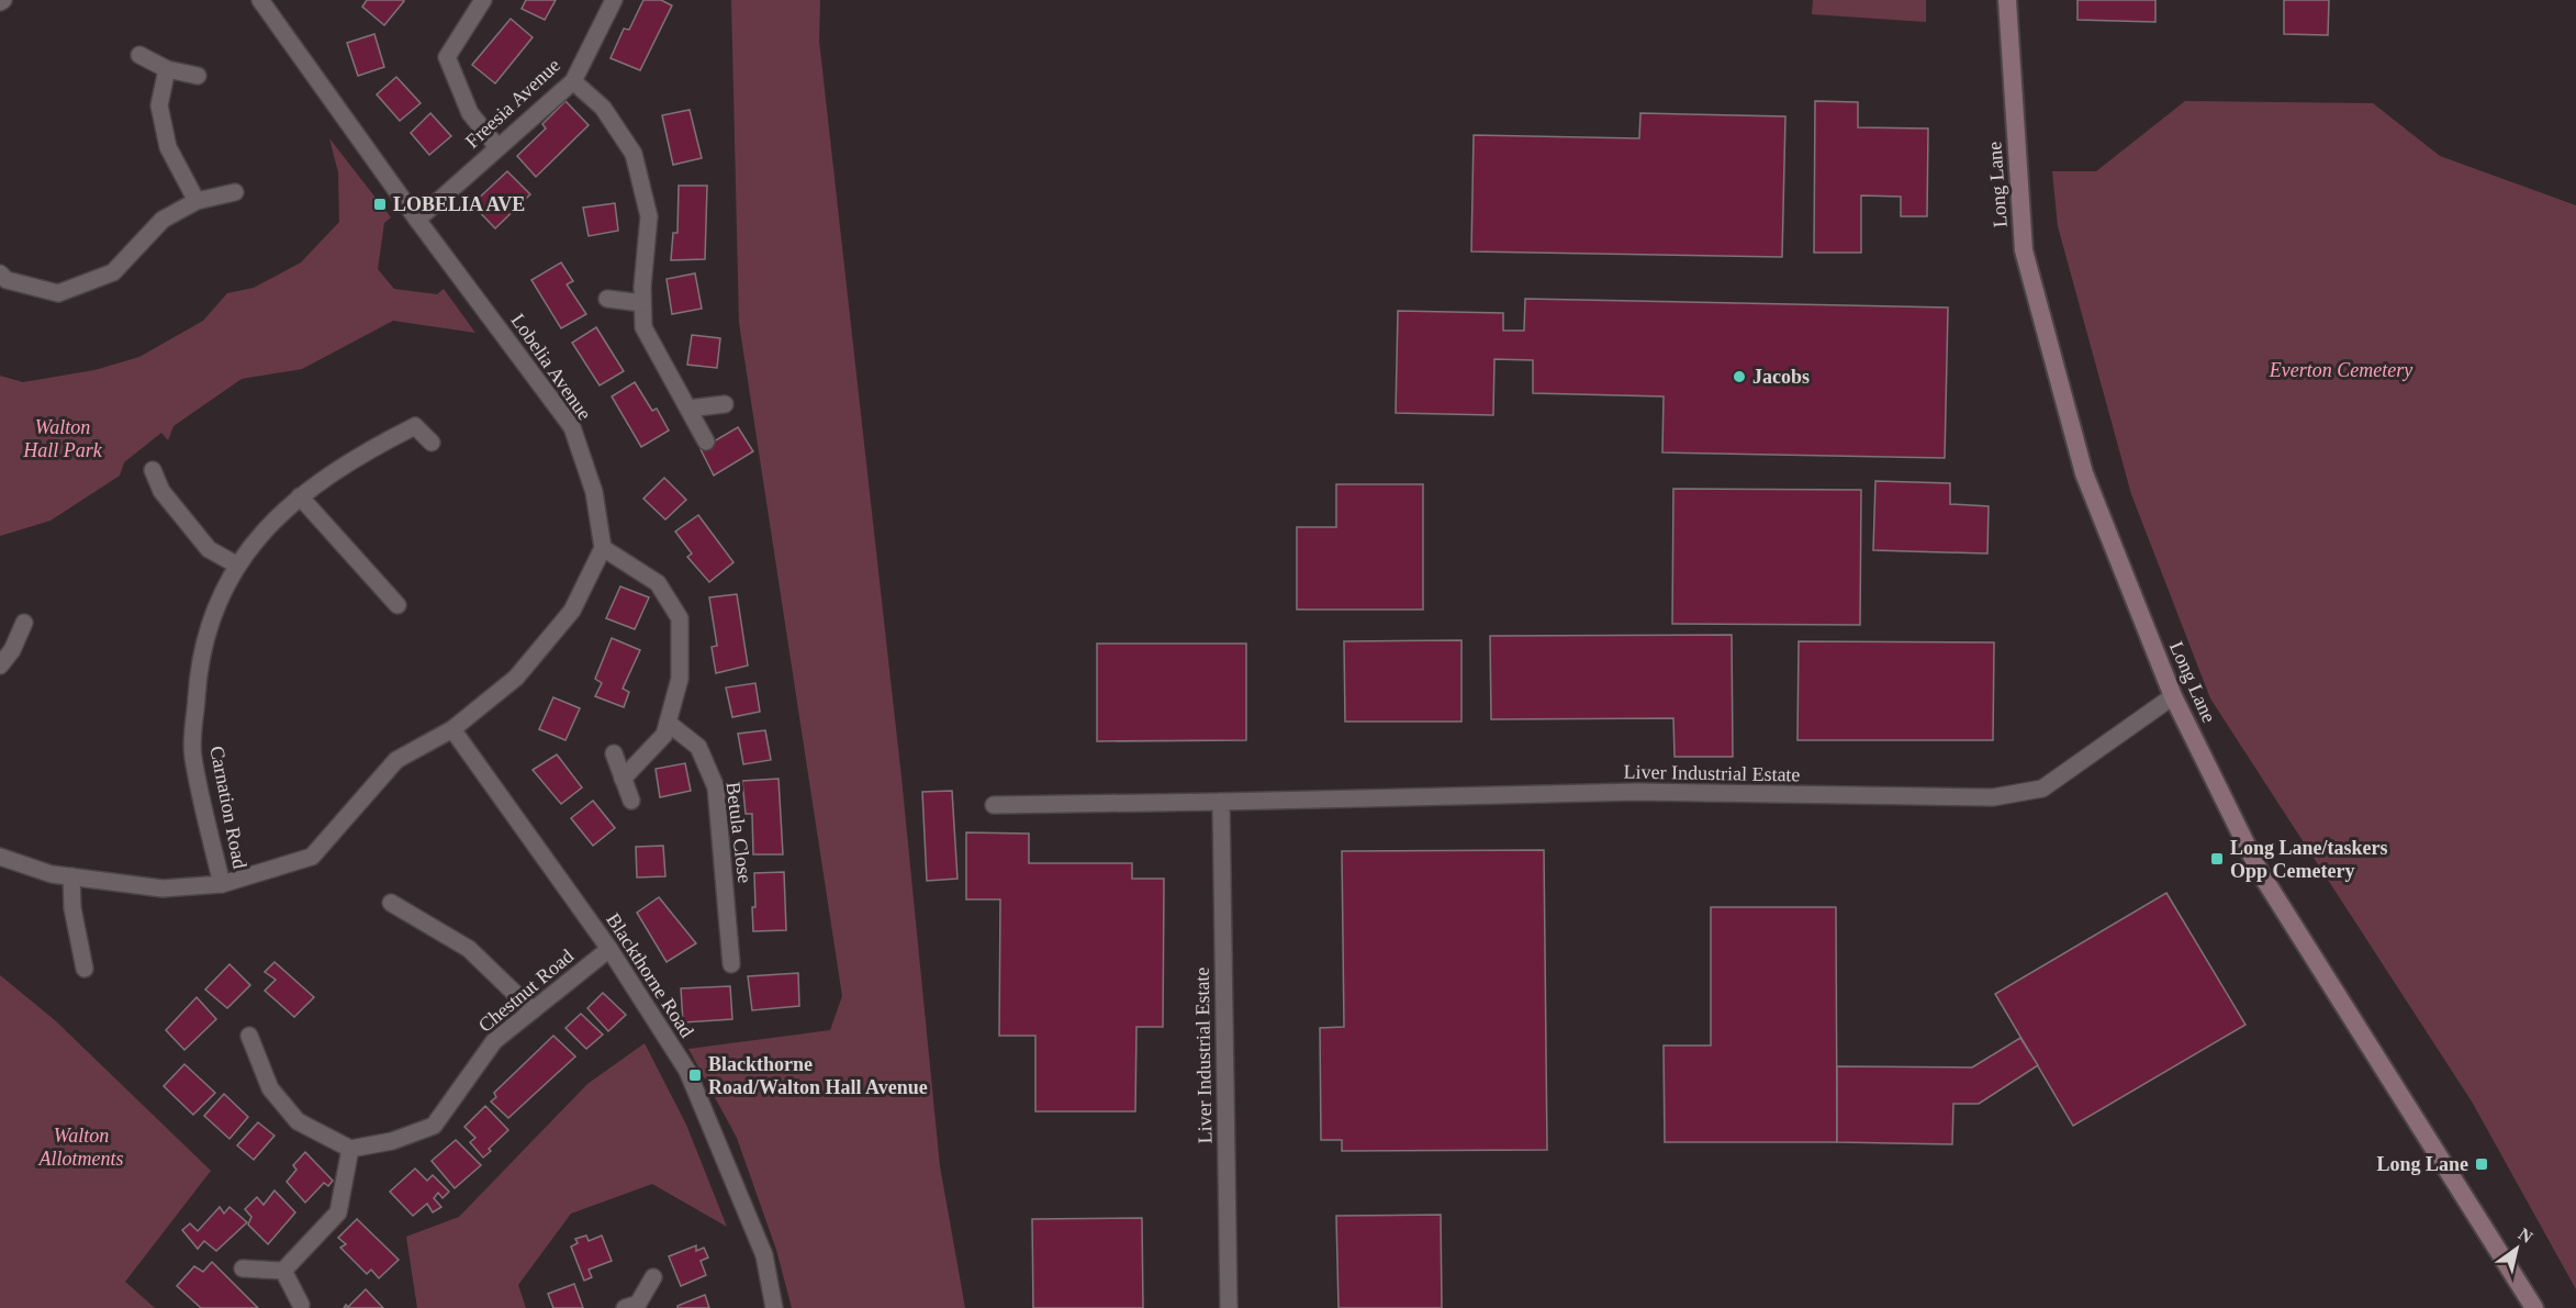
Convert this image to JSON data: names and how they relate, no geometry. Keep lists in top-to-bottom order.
{
  "streets": {
    "main road": ["Long Lane"],
    "street": [
      "Freesia Avenue",
      "Lobelia Avenue",
      "Liver Industrial Estate",
      "Carnation Road",
      "Betula Close",
      "Blackthorne Road",
      "Chestnut Road"
    ]
  },
  "crossings": [
    ["Freesia Avenue", "Lobelia Avenue"],
    ["Long Lane", "Liver Industrial Estate"],
    ["Blackthorne Road", "Chestnut Road"]
  ],
  "parks": ["Everton Cemetery", "Walton Hall Park", "Walton Allotments"],
  "places": {
    "transit": [
      "LOBELIA AVE",
      "Long Lane/taskers Opp Cemetery",
      "Blackthorne Road/Walton Hall Avenue",
      "Long Lane"
    ],
    "other": ["Jacobs"]
  },
  "north": "top right"
}
